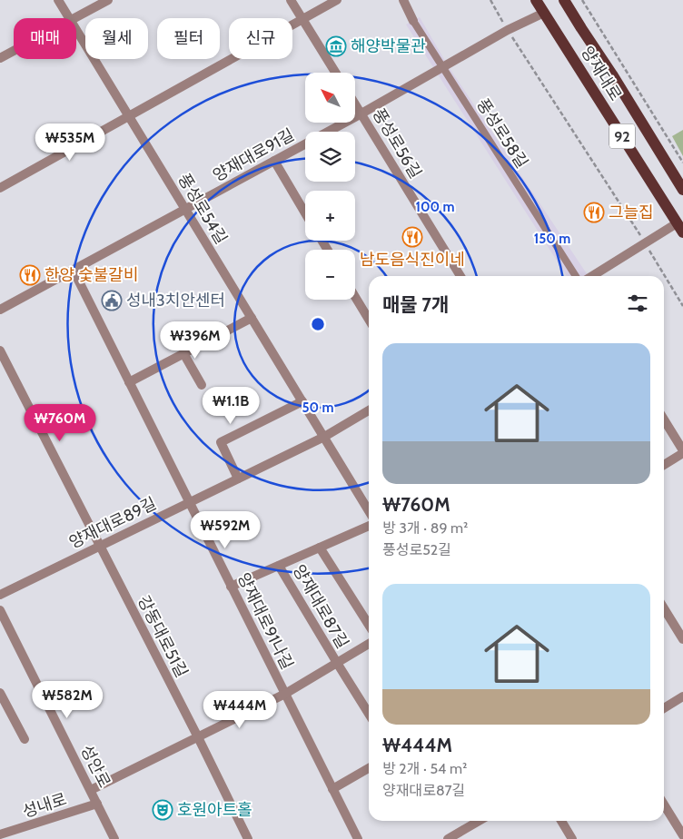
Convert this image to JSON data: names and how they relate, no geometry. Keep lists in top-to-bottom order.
{
  "streets": {
    "main road": ["양재대로", "92"],
    "street": [
      "풍성로58길",
      "풍성로56길",
      "양재대로91길",
      "풍성로54길",
      "양재대로89길",
      "양재대로87길",
      "양재대로91나길",
      "강동대로51길",
      "성안로",
      "성내로"
    ]
  },
  "crossings": [
    ["양재대로", "양재대로91길"],
    ["풍성로58길", "양재대로91길"],
    ["풍성로56길", "양재대로91길"],
    ["양재대로91길", "풍성로54길"],
    ["양재대로91길", "양재대로91나길"],
    ["풍성로54길", "양재대로89길"],
    ["양재대로89길", "양재대로91나길"],
    ["양재대로89길", "강동대로51길"],
    ["양재대로87길", "양재대로91나길"],
    ["양재대로87길", "강동대로51길"],
    ["양재대로87길", "성안로"],
    ["성안로", "성내로"]
  ],
  "places": {
    "museum": ["해양박물관"],
    "restaurant": ["그늘집", "남도음식진이네", "한양 숯불갈비"],
    "public building": ["성내3치안센터"],
    "theatre": ["호원아트홀"]
  },
  "north": "top left",
  "page": {
    "chip": [
      "매매",
      "월세",
      "필터",
      "신규"
    ],
    "map_buttons": ["+", "−"],
    "price": [
      "₩535M",
      "₩396M",
      "₩1.1B",
      "₩760M",
      "₩592M",
      "₩582M",
      "₩444M"
    ],
    "heading": "매물 7개",
    "list": [
      {
        "name": "₩760M",
        "note": "방 3개 · 89 m² · 풍성로52길"
      },
      {
        "name": "₩444M",
        "note": "방 2개 · 54 m² · 양재대로87길"
      }
    ]
  },
  "rings": ["100 m", "150 m", "50 m"]
}
